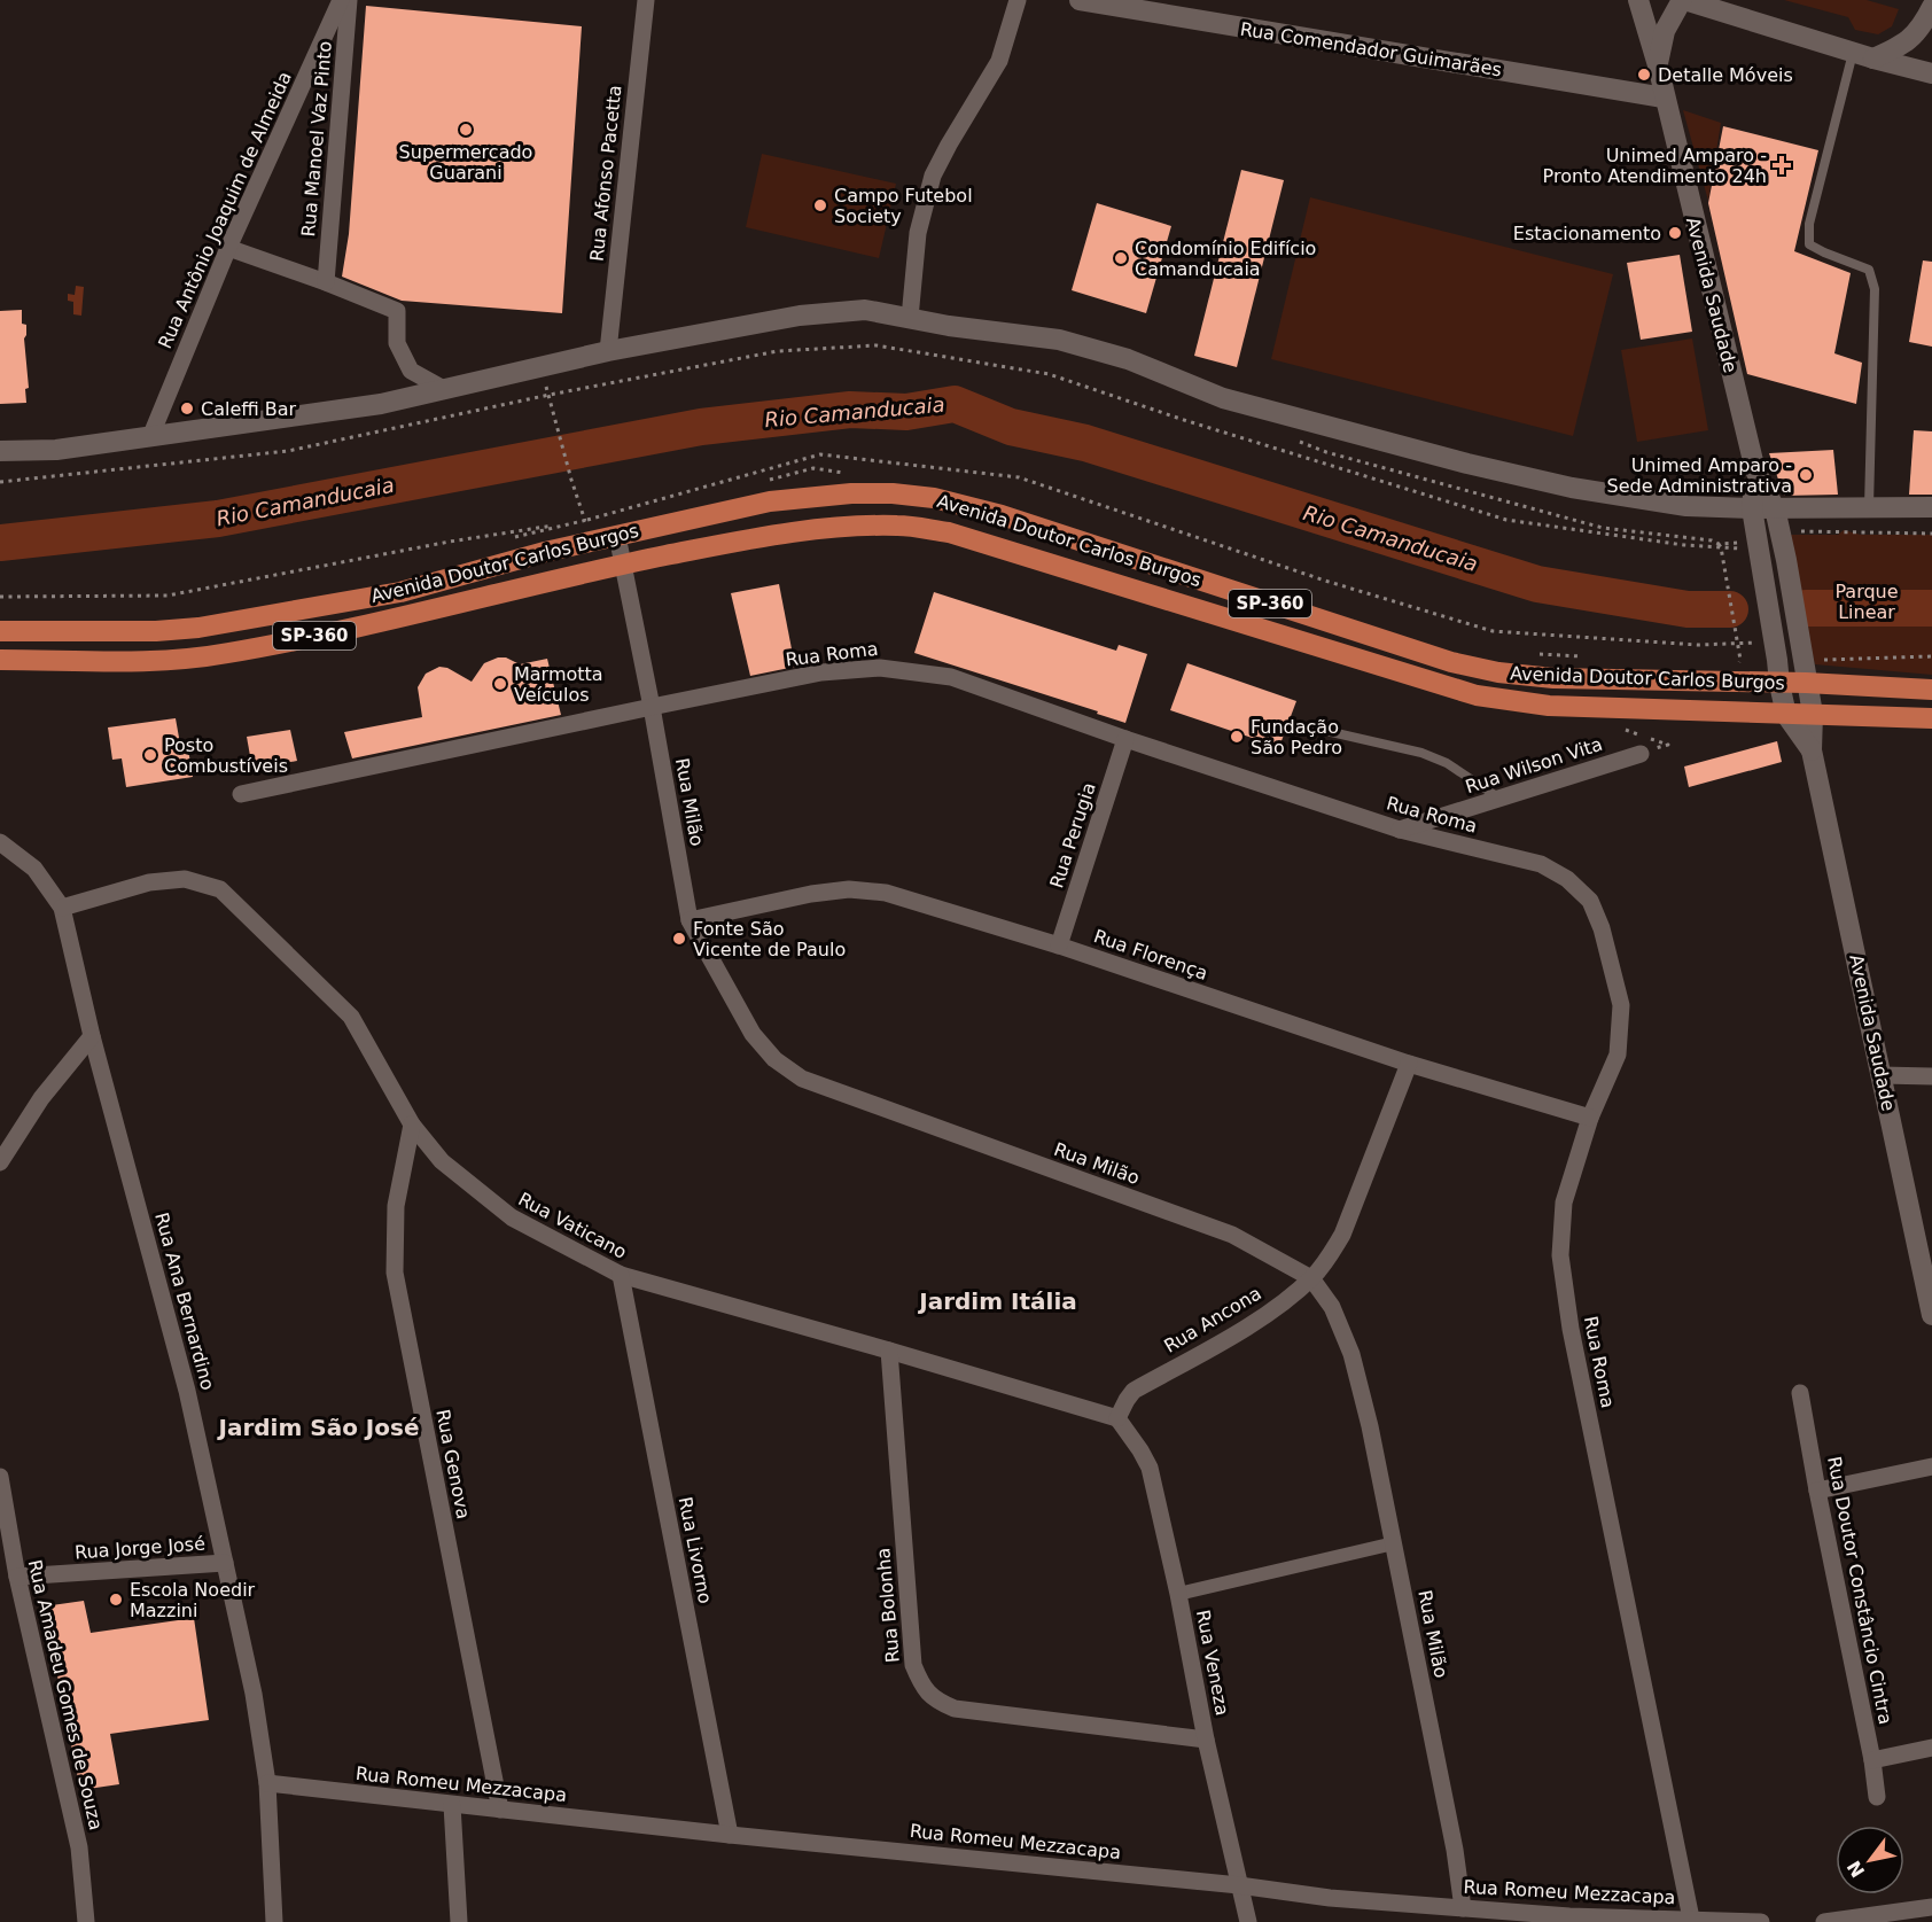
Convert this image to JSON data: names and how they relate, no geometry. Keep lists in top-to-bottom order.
{
  "streets": {
    "main road": ["Avenida Doutor Carlos Burgos", "SP-360"],
    "street": [
      "Rua Comendador Guimarães",
      "Rua Manoel Vaz Pinto",
      "Rua Afonso Pacetta",
      "Rua Antônio Joaquim de Almeida",
      "Avenida Saudade",
      "Rua Roma",
      "Rua Wilson Vita",
      "Rua Milão",
      "Rua Perugia",
      "Rua Florença",
      "Rua Vaticano",
      "Rua Ana Bernardino",
      "Rua Ancona",
      "Rua Genova",
      "Rua Jorge José",
      "Rua Livorno",
      "Rua Doutor Constâncio Cintra",
      "Rua Bolonha",
      "Rua Veneza",
      "Rua Amadeu Gomes de Souza",
      "Rua Romeu Mezzacapa"
    ]
  },
  "crossings": [
    ["Rua Comendador Guimarães", "Avenida Saudade"],
    ["Avenida Saudade", "Avenida Doutor Carlos Burgos"],
    ["Avenida Doutor Carlos Burgos", "Rua Milão"],
    ["Rua Roma", "Rua Wilson Vita"],
    ["Rua Roma", "Rua Milão"],
    ["Rua Roma", "Rua Perugia"],
    ["Rua Roma", "Rua Florença"],
    ["Rua Roma", "Rua Romeu Mezzacapa"],
    ["Rua Milão", "Rua Florença"],
    ["Rua Milão", "Rua Ancona"],
    ["Rua Milão", "Rua Romeu Mezzacapa"],
    ["Rua Perugia", "Rua Florença"],
    ["Rua Florença", "Rua Ancona"],
    ["Rua Vaticano", "Rua Ana Bernardino"],
    ["Rua Vaticano", "Rua Ancona"],
    ["Rua Vaticano", "Rua Genova"],
    ["Rua Vaticano", "Rua Livorno"],
    ["Rua Vaticano", "Rua Bolonha"],
    ["Rua Vaticano", "Rua Veneza"],
    ["Rua Ana Bernardino", "Rua Jorge José"],
    ["Rua Ana Bernardino", "Rua Romeu Mezzacapa"],
    ["Rua Ancona", "Rua Veneza"],
    ["Rua Genova", "Rua Romeu Mezzacapa"],
    ["Rua Jorge José", "Rua Amadeu Gomes de Souza"],
    ["Rua Livorno", "Rua Romeu Mezzacapa"],
    ["Rua Bolonha", "Rua Veneza"],
    ["Rua Veneza", "Rua Romeu Mezzacapa"]
  ],
  "districts": ["Jardim Itália", "Jardim São José"],
  "water": ["Rio Camanducaia"],
  "parks": ["Parque Linear"],
  "places": {
    "other": [
      "Detalle Móveis",
      "Supermercado Guarani",
      "Campo Futebol Society",
      "Estacionamento",
      "Condomínio Edifício Camanducaia",
      "Caleffi Bar",
      "Unimed Amparo - Sede Administrativa",
      "Marmotta Veículos",
      "Fundação São Pedro",
      "Posto Combustíveis",
      "Fonte São Vicente de Paulo",
      "Escola Noedir Mazzini"
    ],
    "health": ["Unimed Amparo - Pronto Atendimento 24h"]
  },
  "north": "bottom left"
}
